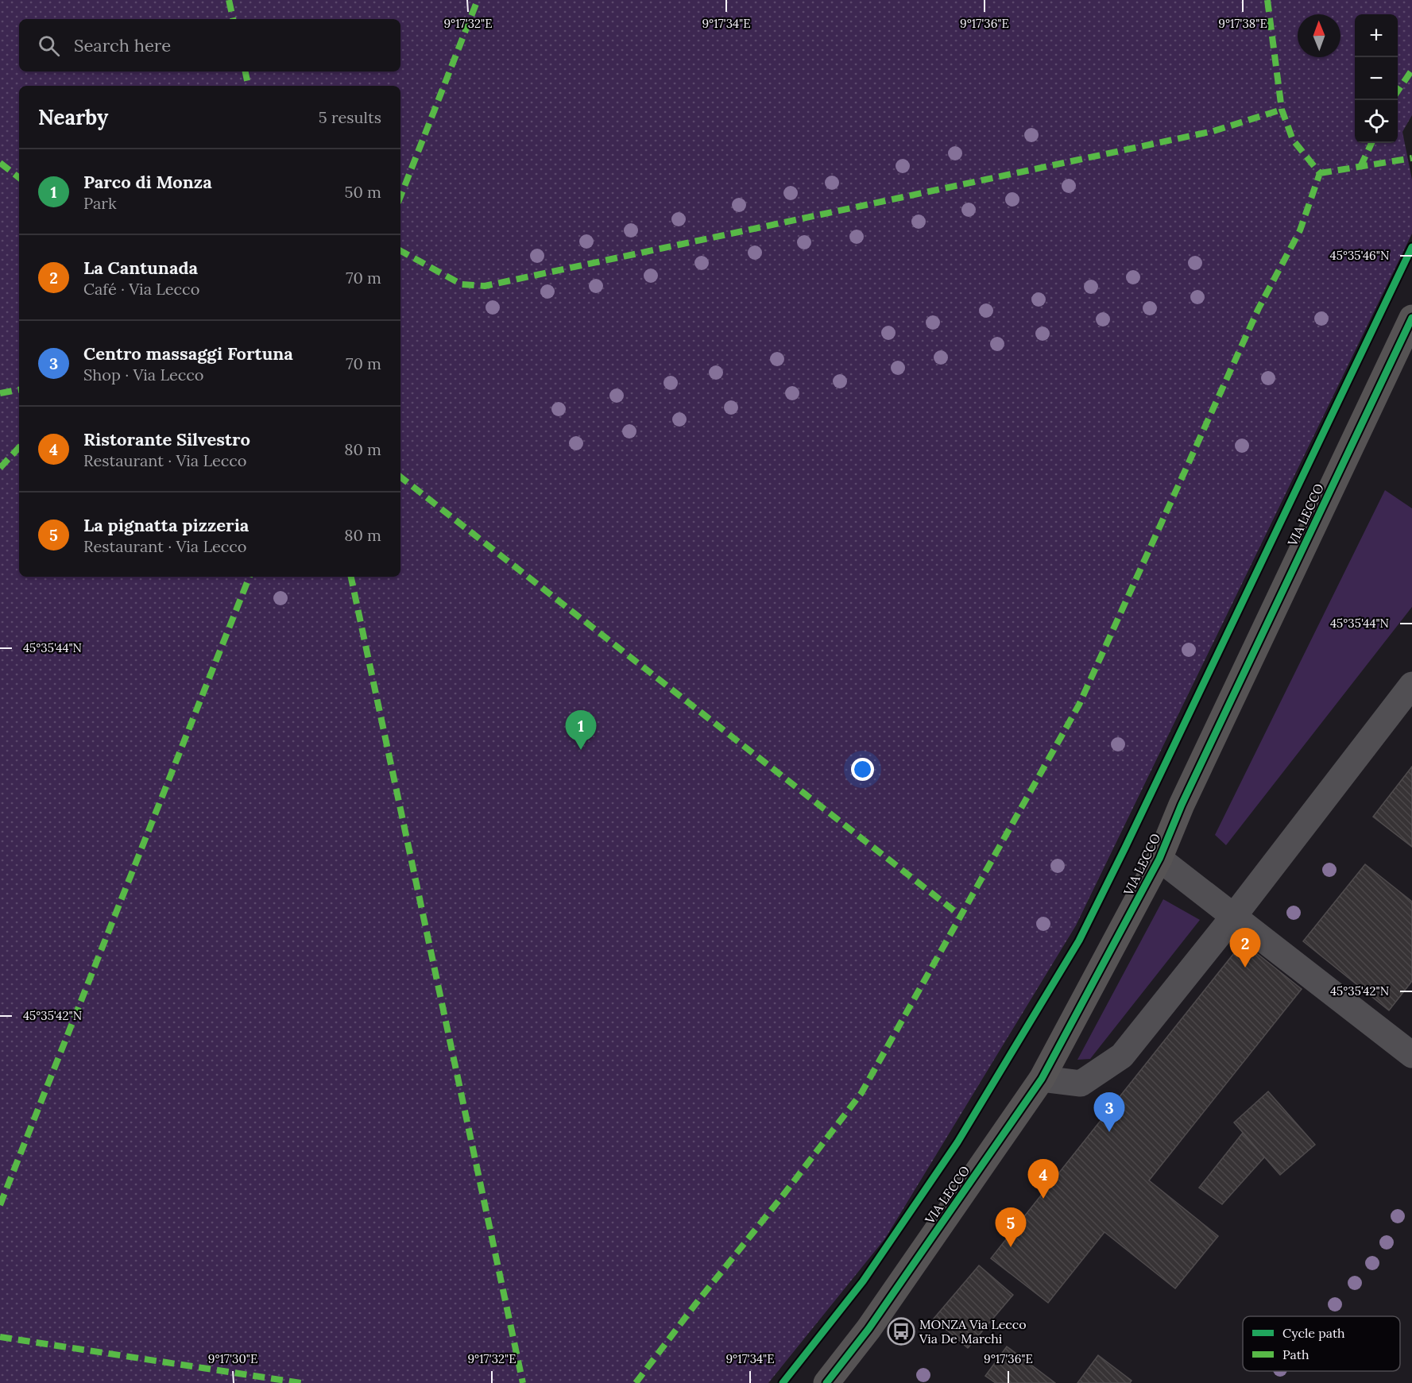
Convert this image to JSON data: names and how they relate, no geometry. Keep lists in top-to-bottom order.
{
  "streets": {
    "main road": ["VIA LECCO"]
  },
  "places": {
    "bus stop": ["MONZA Via Lecco Via De Marchi"]
  },
  "legend": ["Cycle path", "Path"],
  "north": "top",
  "page": {
    "map_buttons": ["+", "−"],
    "search": "Search here",
    "heading": ["Nearby", "5 results"],
    "list": [
      {
        "mark": "1",
        "name": "Parco di Monza",
        "note": "Park",
        "value": "50 m"
      },
      {
        "mark": "2",
        "name": "La Cantunada",
        "note": "Café · Via Lecco",
        "value": "70 m"
      },
      {
        "mark": "3",
        "name": "Centro massaggi Fortuna",
        "note": "Shop · Via Lecco",
        "value": "70 m"
      },
      {
        "mark": "4",
        "name": "Ristorante Silvestro",
        "note": "Restaurant · Via Lecco",
        "value": "80 m"
      },
      {
        "mark": "5",
        "name": "La pignatta pizzeria",
        "note": "Restaurant · Via Lecco",
        "value": "80 m"
      }
    ],
    "pins": [
      "1",
      "2",
      "3",
      "4",
      "5"
    ]
  },
  "coordinates": [
    "9°17'32\"E",
    "9°17'34\"E",
    "9°17'36\"E",
    "9°17'38\"E",
    "45°35'46\"N",
    "45°35'44\"N",
    "45°35'42\"N",
    "9°17'30\"E"
  ]
}
